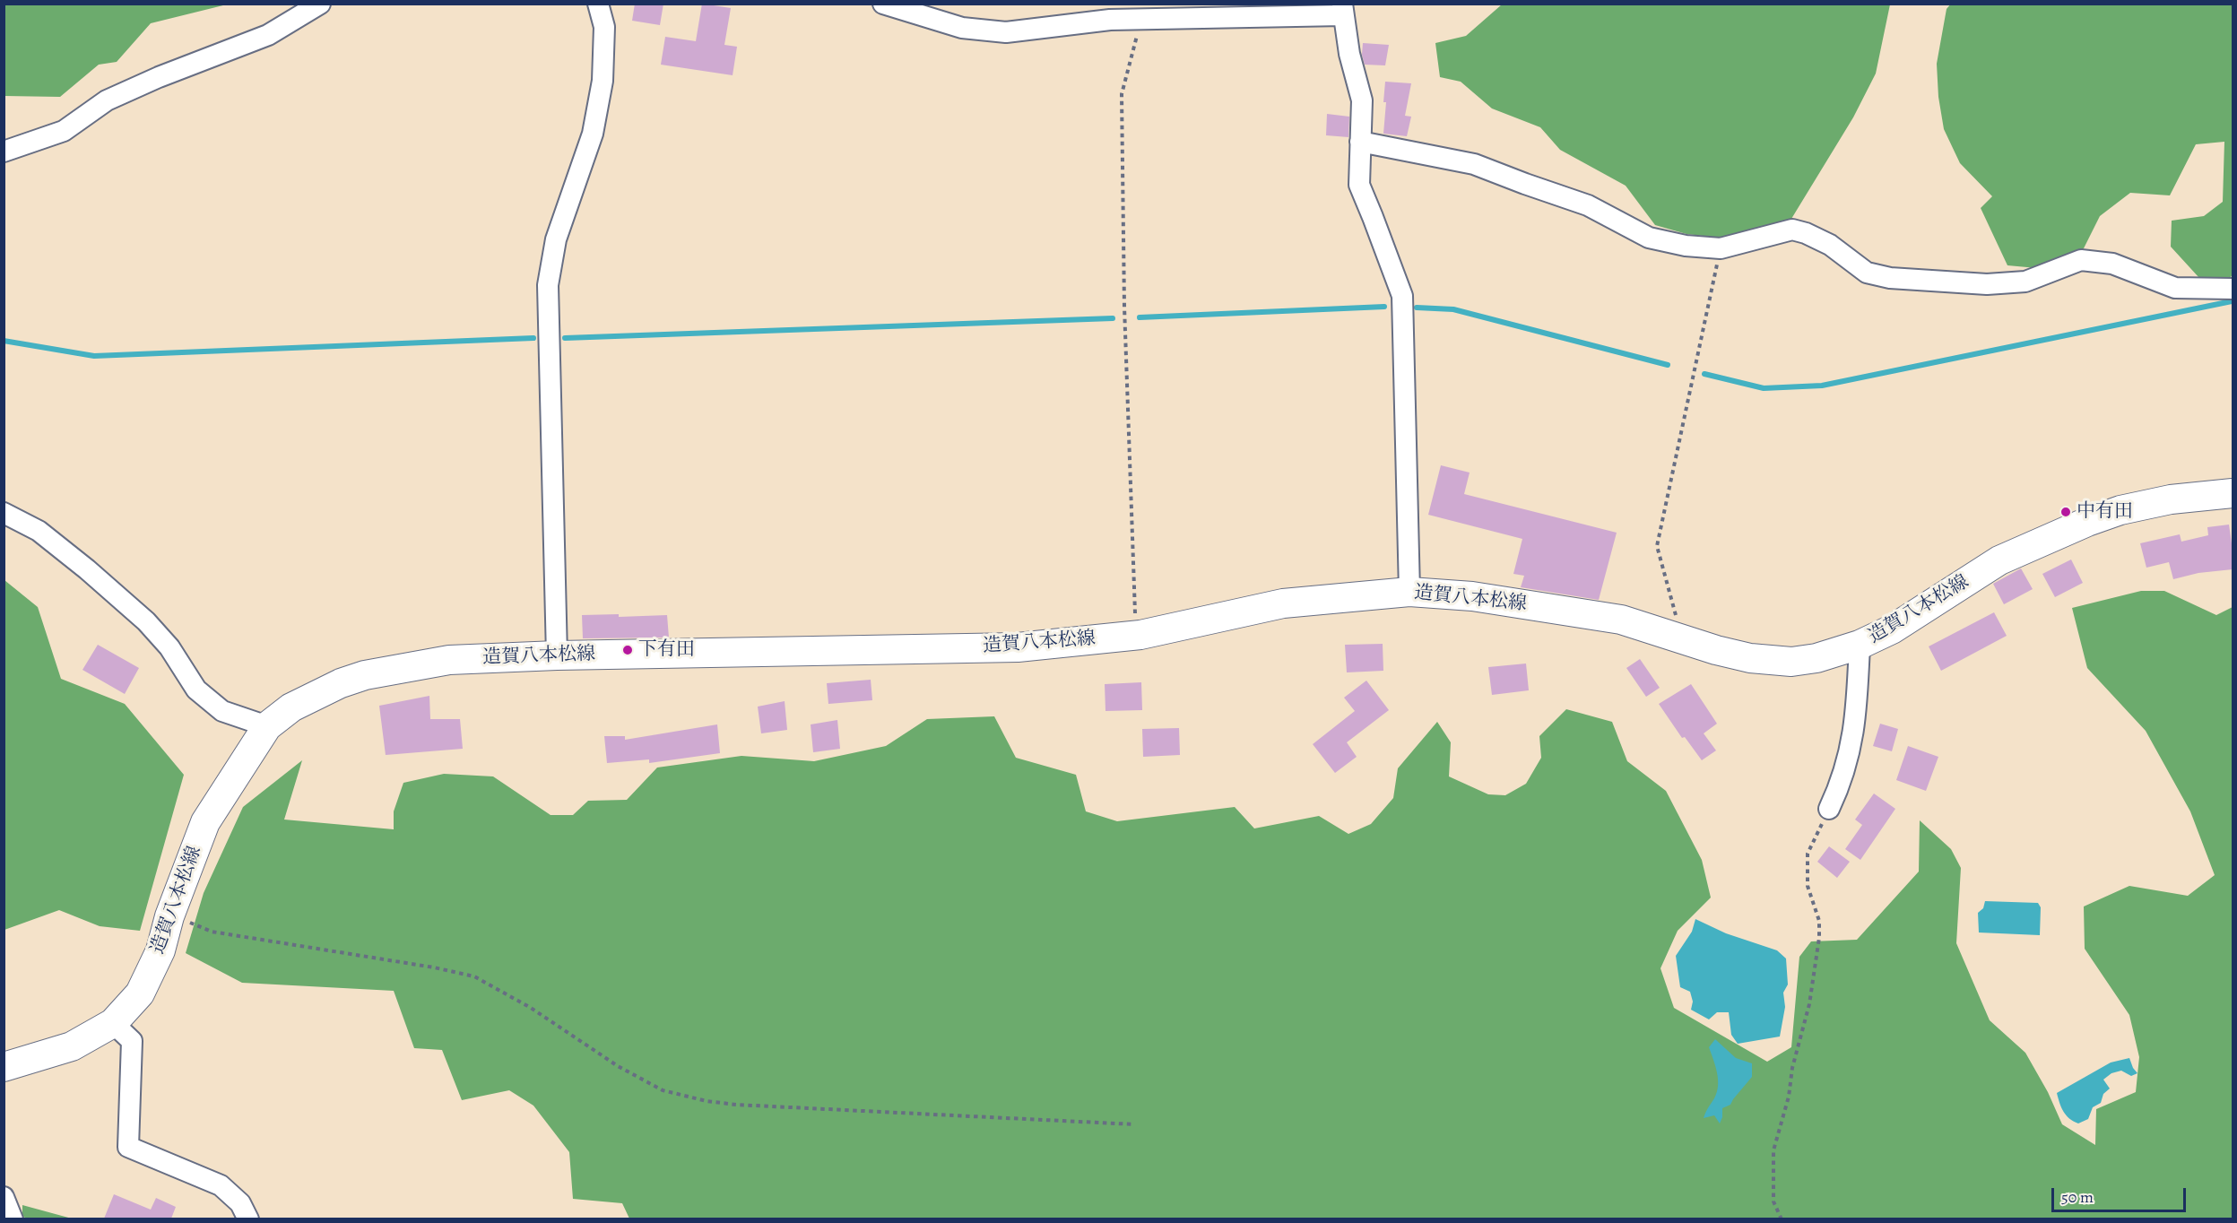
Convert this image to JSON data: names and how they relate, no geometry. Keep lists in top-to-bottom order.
{
  "streets": {
    "main road": ["造賀八本松線"]
  },
  "places": ["中有田", "下有田"],
  "scale_bar": "50 m"
}
